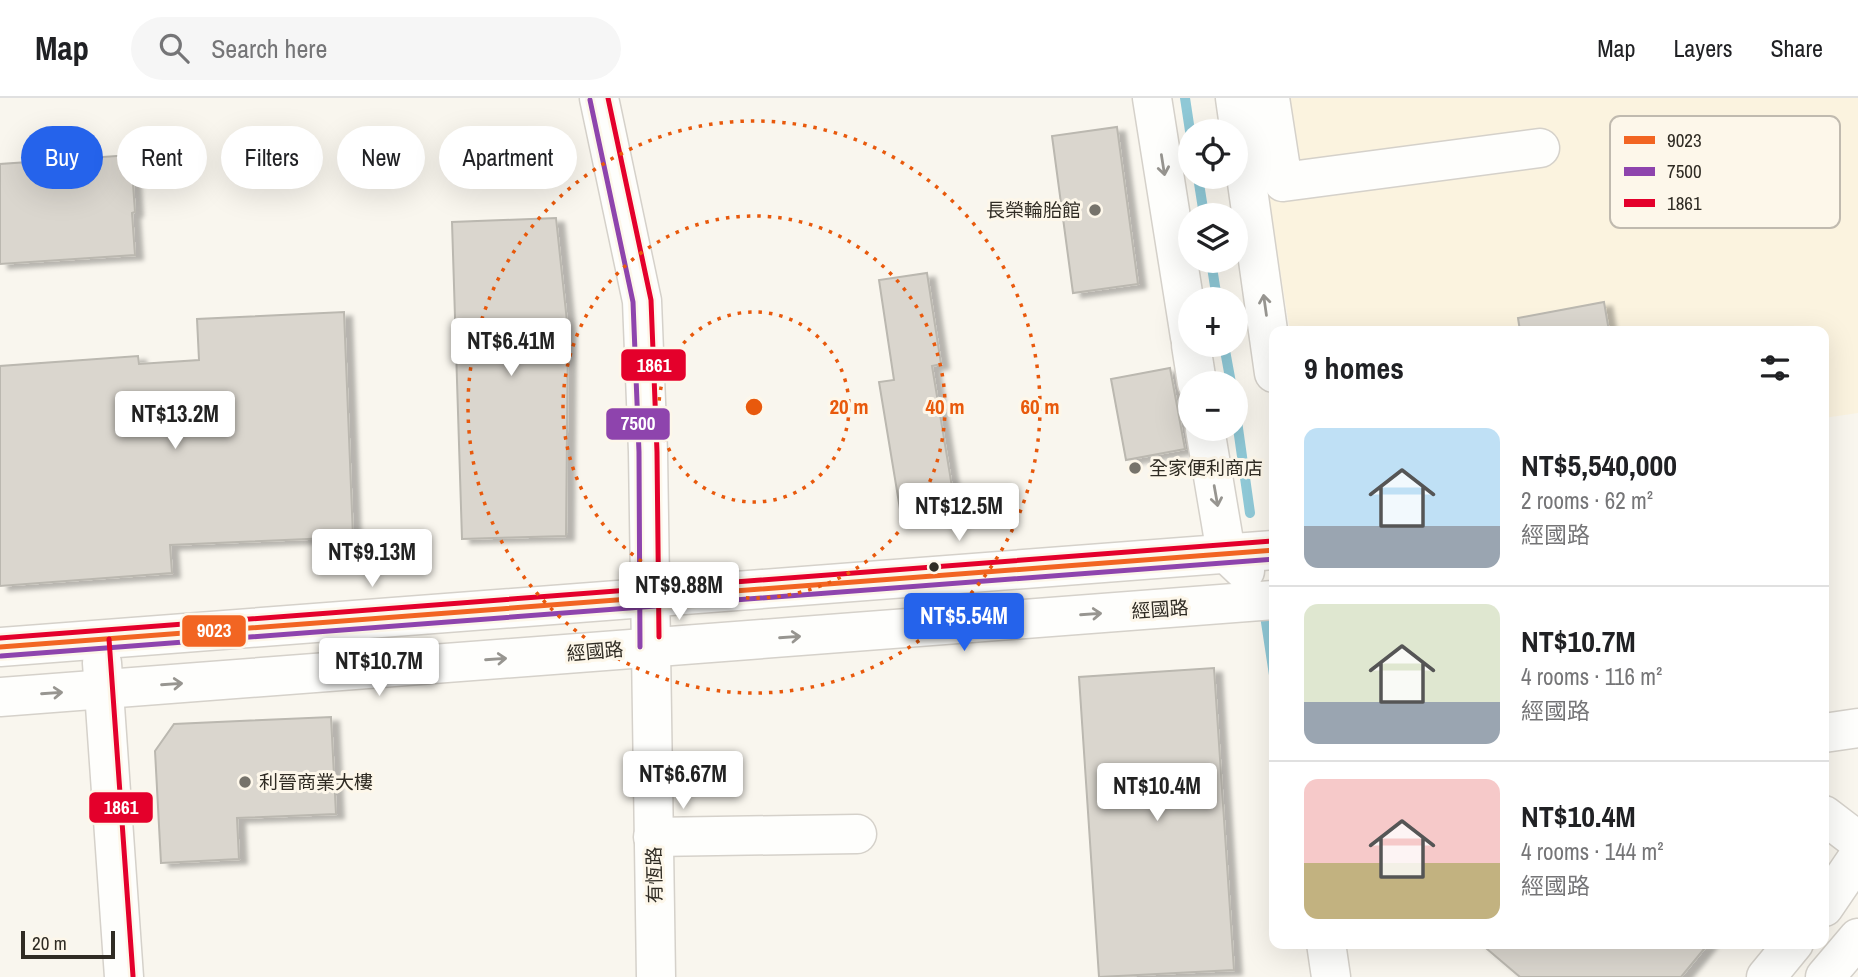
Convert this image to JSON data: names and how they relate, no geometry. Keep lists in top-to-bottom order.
{
  "streets": {
    "street": ["經國路", "有恆路"]
  },
  "crossings": [
    ["經國路", "有恆路"]
  ],
  "places": ["長榮輪胎館", "全家便利商店", "利晉商業大樓"],
  "lines": ["transit line 1861", "transit line 7500", "transit line 9023"],
  "legend": ["9023", "7500", "1861"],
  "scale_bar": "20 m",
  "page": {
    "header": "Map",
    "search": "Search here",
    "nav": ["Map", "Layers", "Share"],
    "map_buttons": ["+", "−"],
    "chip": [
      "Buy",
      "Rent",
      "Filters",
      "New",
      "Apartment"
    ],
    "price": [
      "NT$6.41M",
      "NT$13.2M",
      "NT$12.5M",
      "NT$9.13M",
      "NT$9.88M",
      "NT$5.54M",
      "NT$10.7M",
      "NT$6.67M",
      "NT$10.4M"
    ],
    "heading": "9 homes",
    "list": [
      {
        "name": "NT$5,540,000",
        "note": "2 rooms · 62 m² · 經國路"
      },
      {
        "name": "NT$10.7M",
        "note": "4 rooms · 116 m² · 經國路"
      },
      {
        "name": "NT$10.4M",
        "note": "4 rooms · 144 m² · 經國路"
      }
    ],
    "scale": "20 m"
  },
  "rings": ["20 m", "40 m", "60 m"]
}
